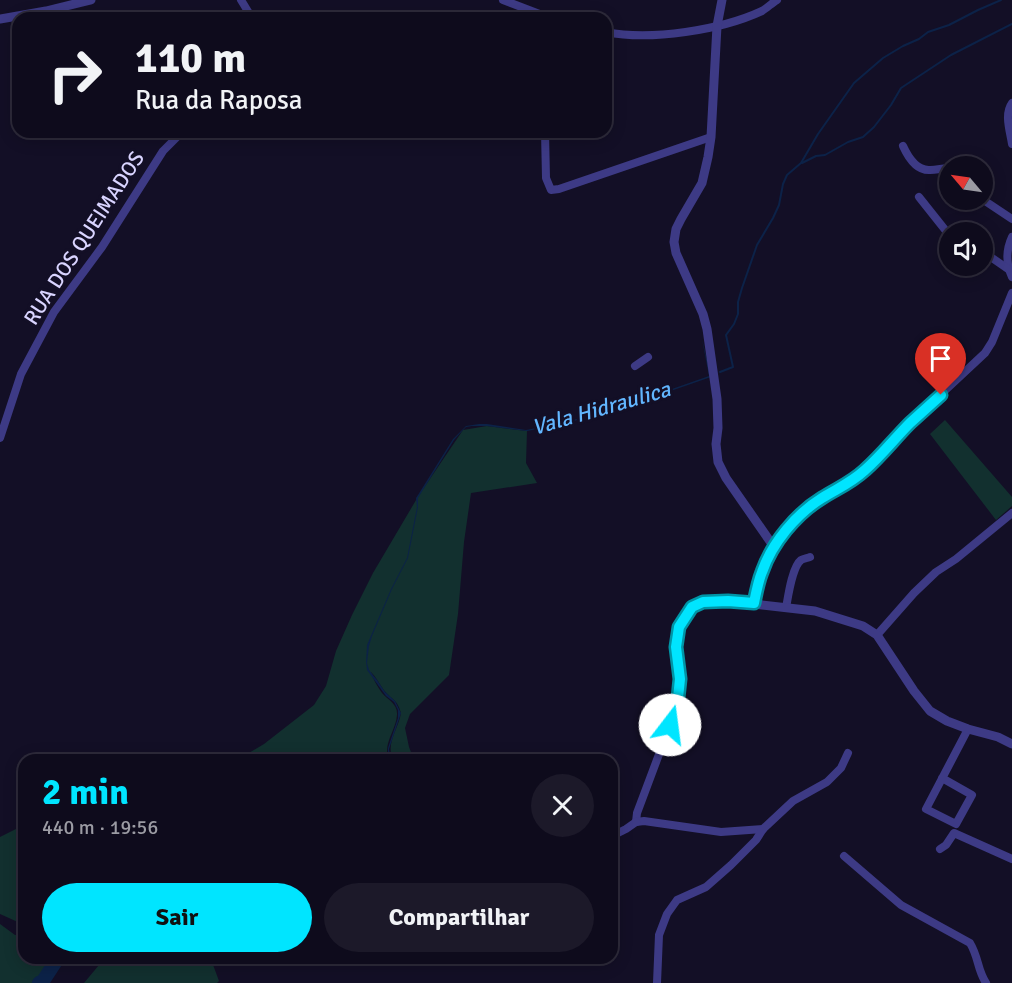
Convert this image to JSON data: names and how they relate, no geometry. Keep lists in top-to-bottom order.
{
  "streets": {
    "street": ["RUA DOS QUEIMADOS"]
  },
  "water": ["Vala Hidraulica"],
  "north": "top left",
  "page": {
    "turn": ["110 m", "Rua da Raposa"],
    "heading": ["2 min", "440 m · 19:56"],
    "buttons": ["Sair", "Compartilhar"]
  }
}
